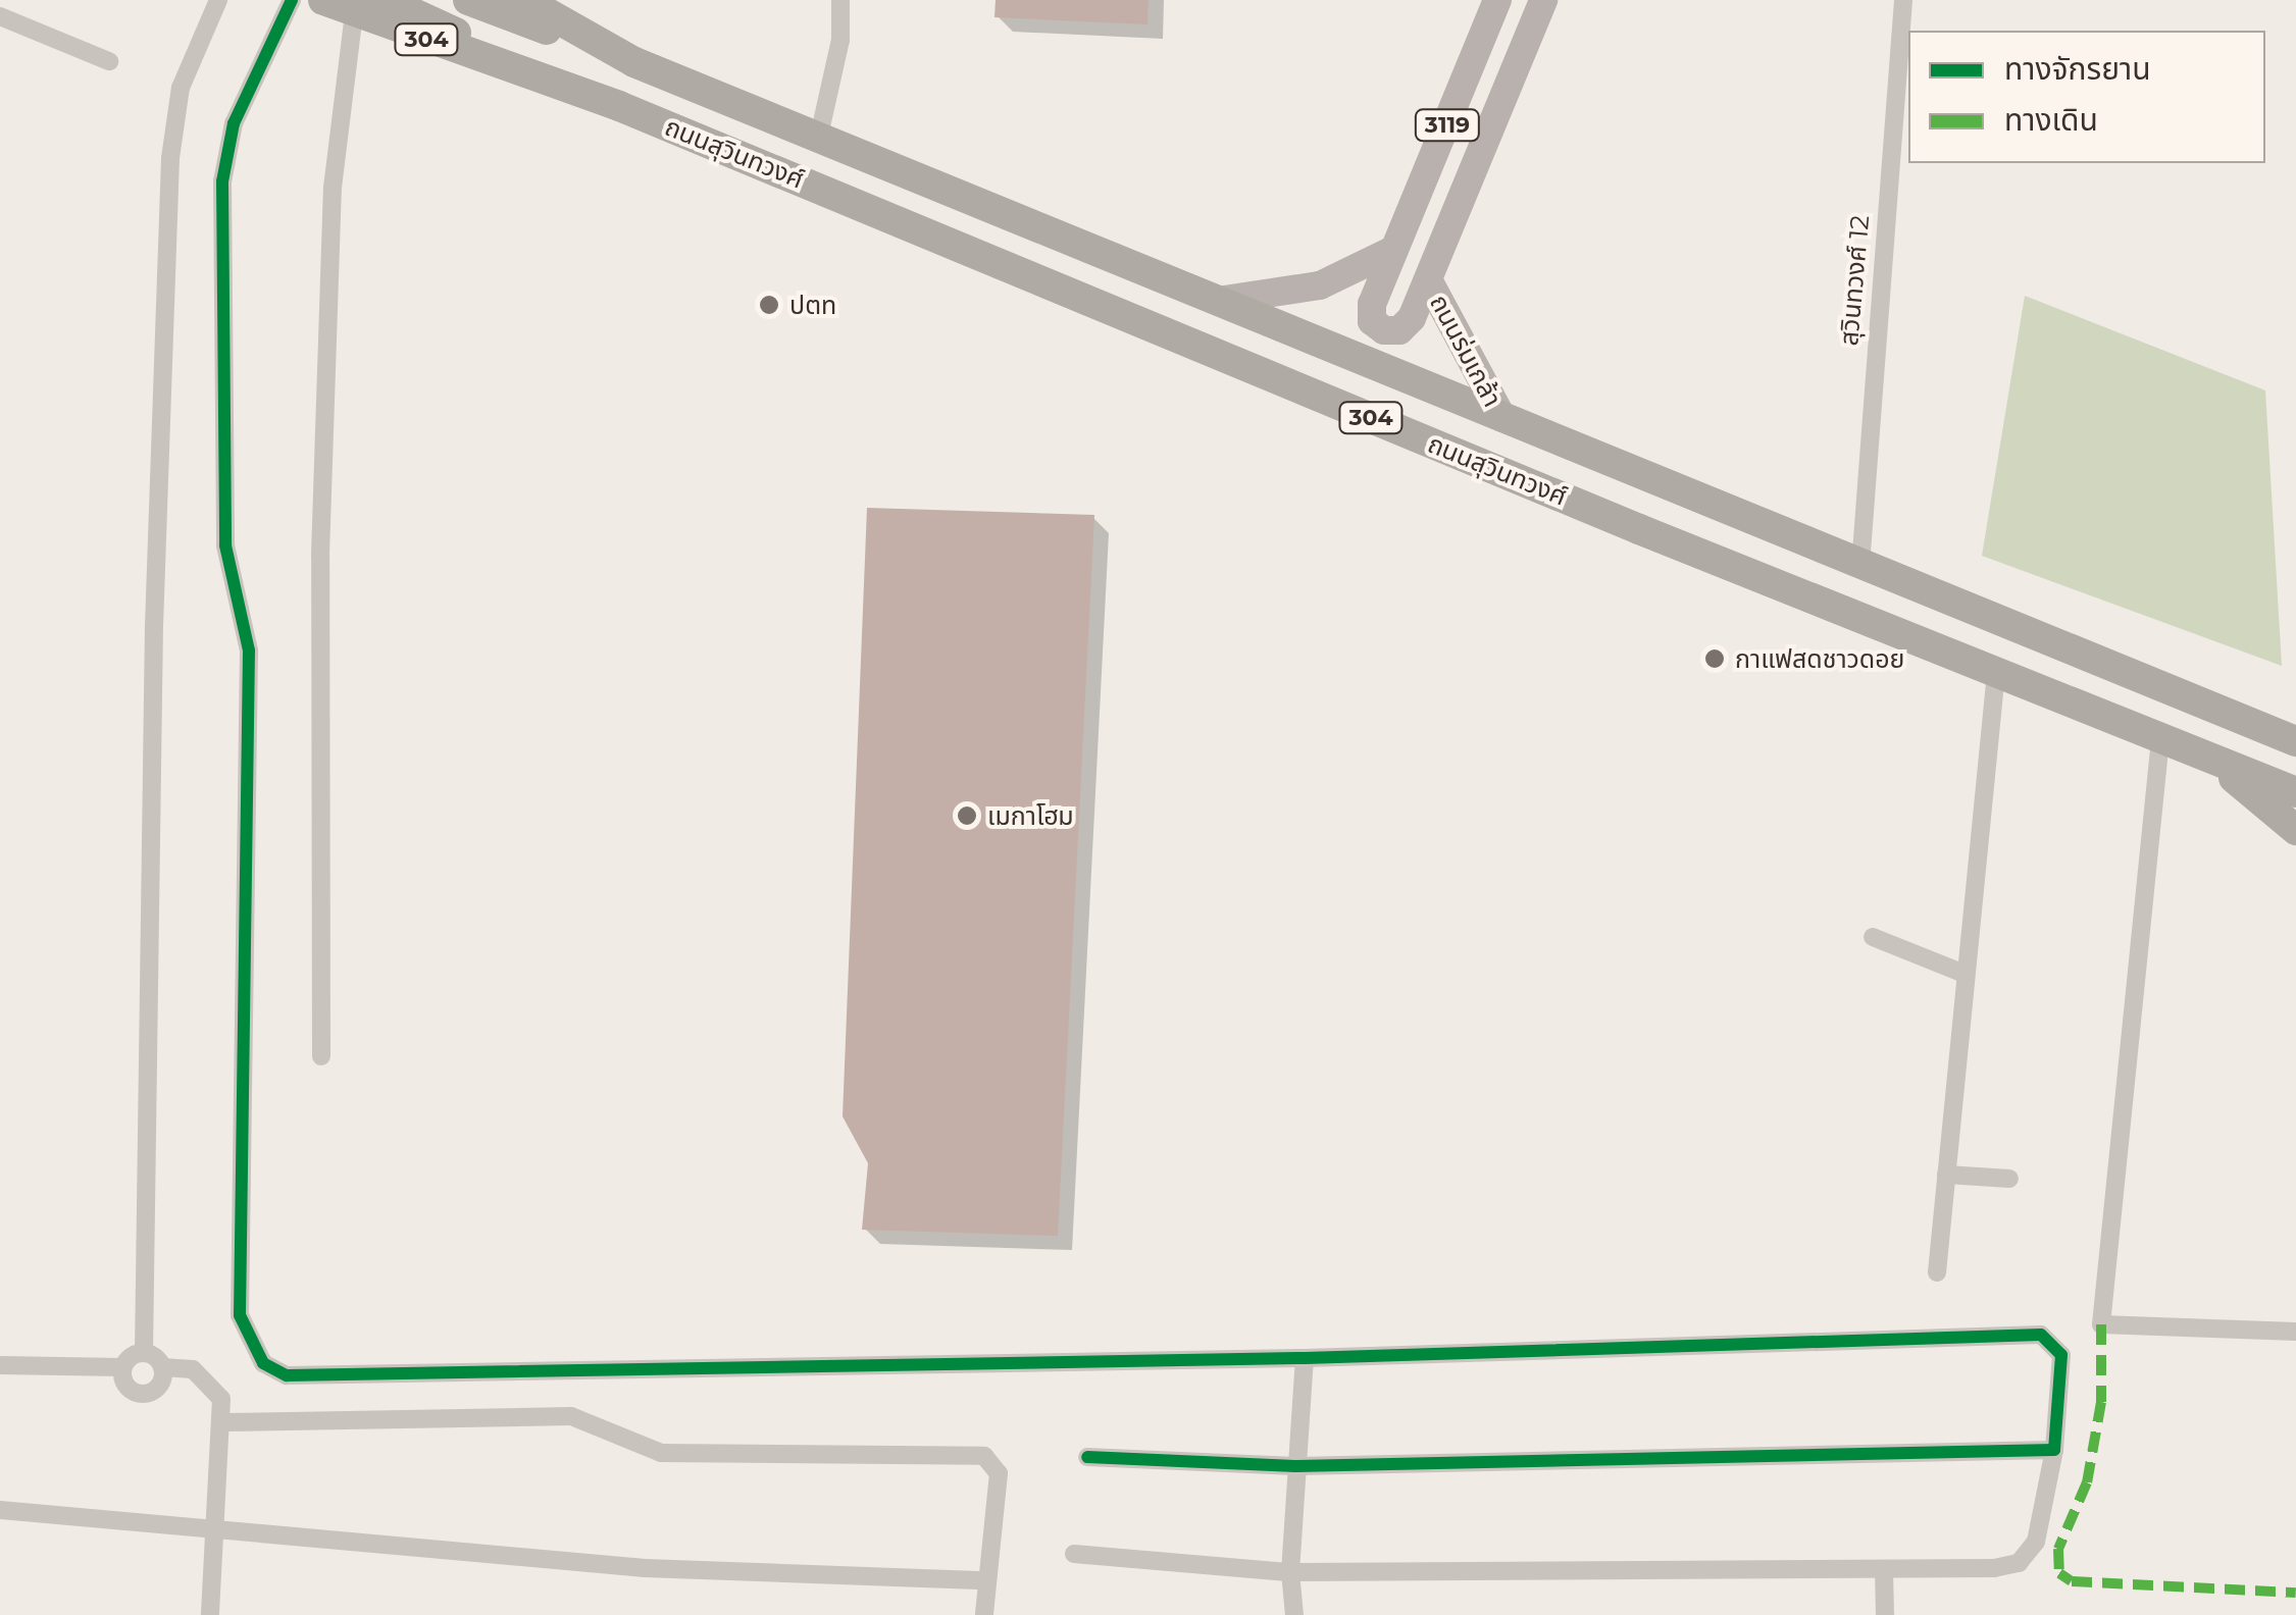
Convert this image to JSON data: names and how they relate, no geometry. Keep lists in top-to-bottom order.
{
  "streets": {
    "highway": ["304", "ถนนสุวินทวงศ์"],
    "main road": ["3119", "ถนนร่มเกล้า"],
    "street": ["สุวินทวงศ์ 12"]
  },
  "crossings": [
    ["ถนนสุวินทวงศ์", "สุวินทวงศ์ 12"],
    ["ถนนสุวินทวงศ์", "ถนนร่มเกล้า"]
  ],
  "places": ["ปตท", "กาแฟสดชาวดอย", "เมกาโฮม"],
  "legend": ["ทางจักรยาน", "ทางเดิน"]
}
